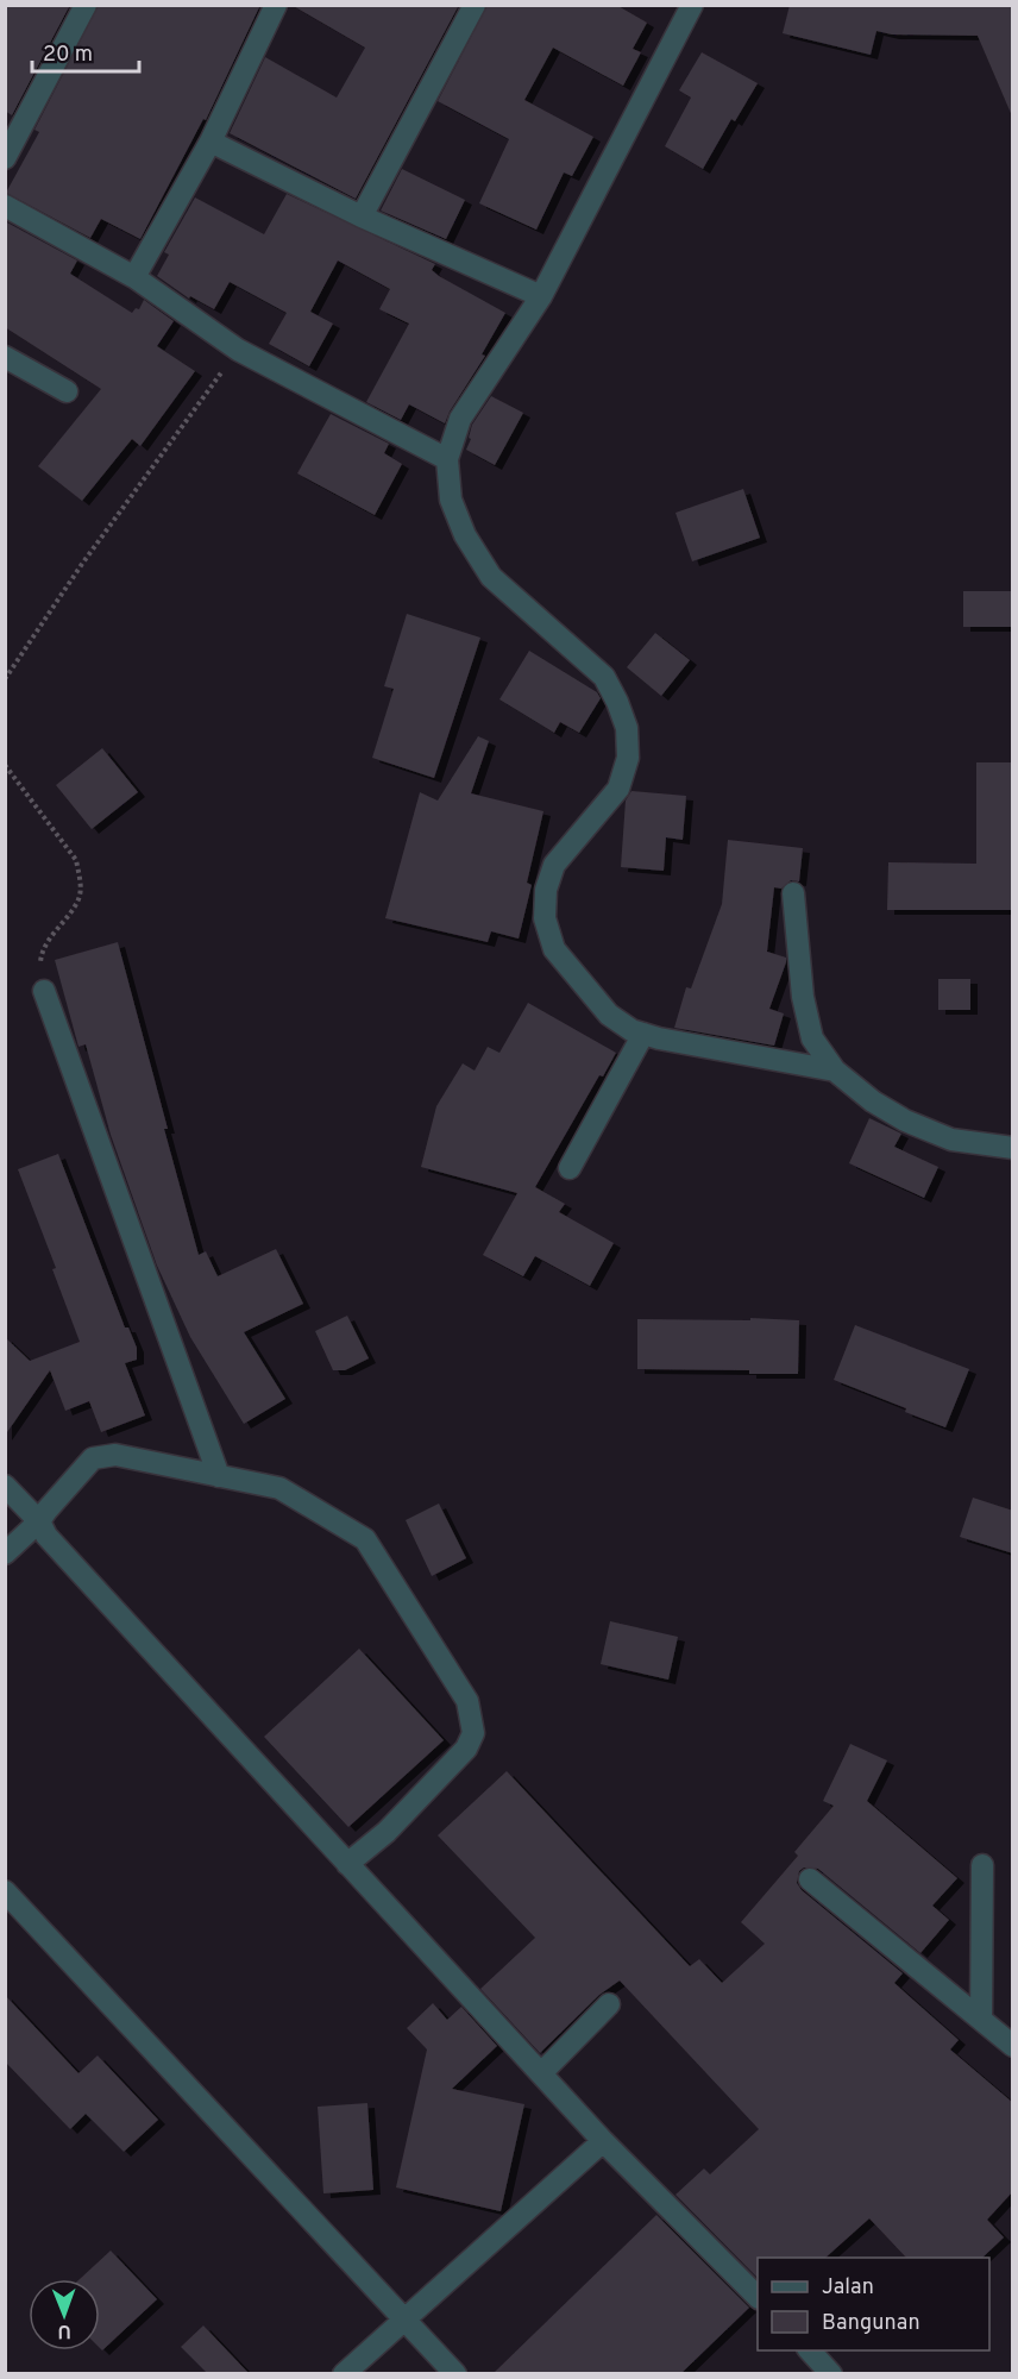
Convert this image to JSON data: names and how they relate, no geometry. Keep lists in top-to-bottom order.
{
  "legend": ["Jalan", "Bangunan"],
  "scale_bar": "20 m",
  "north": "bottom"
}
